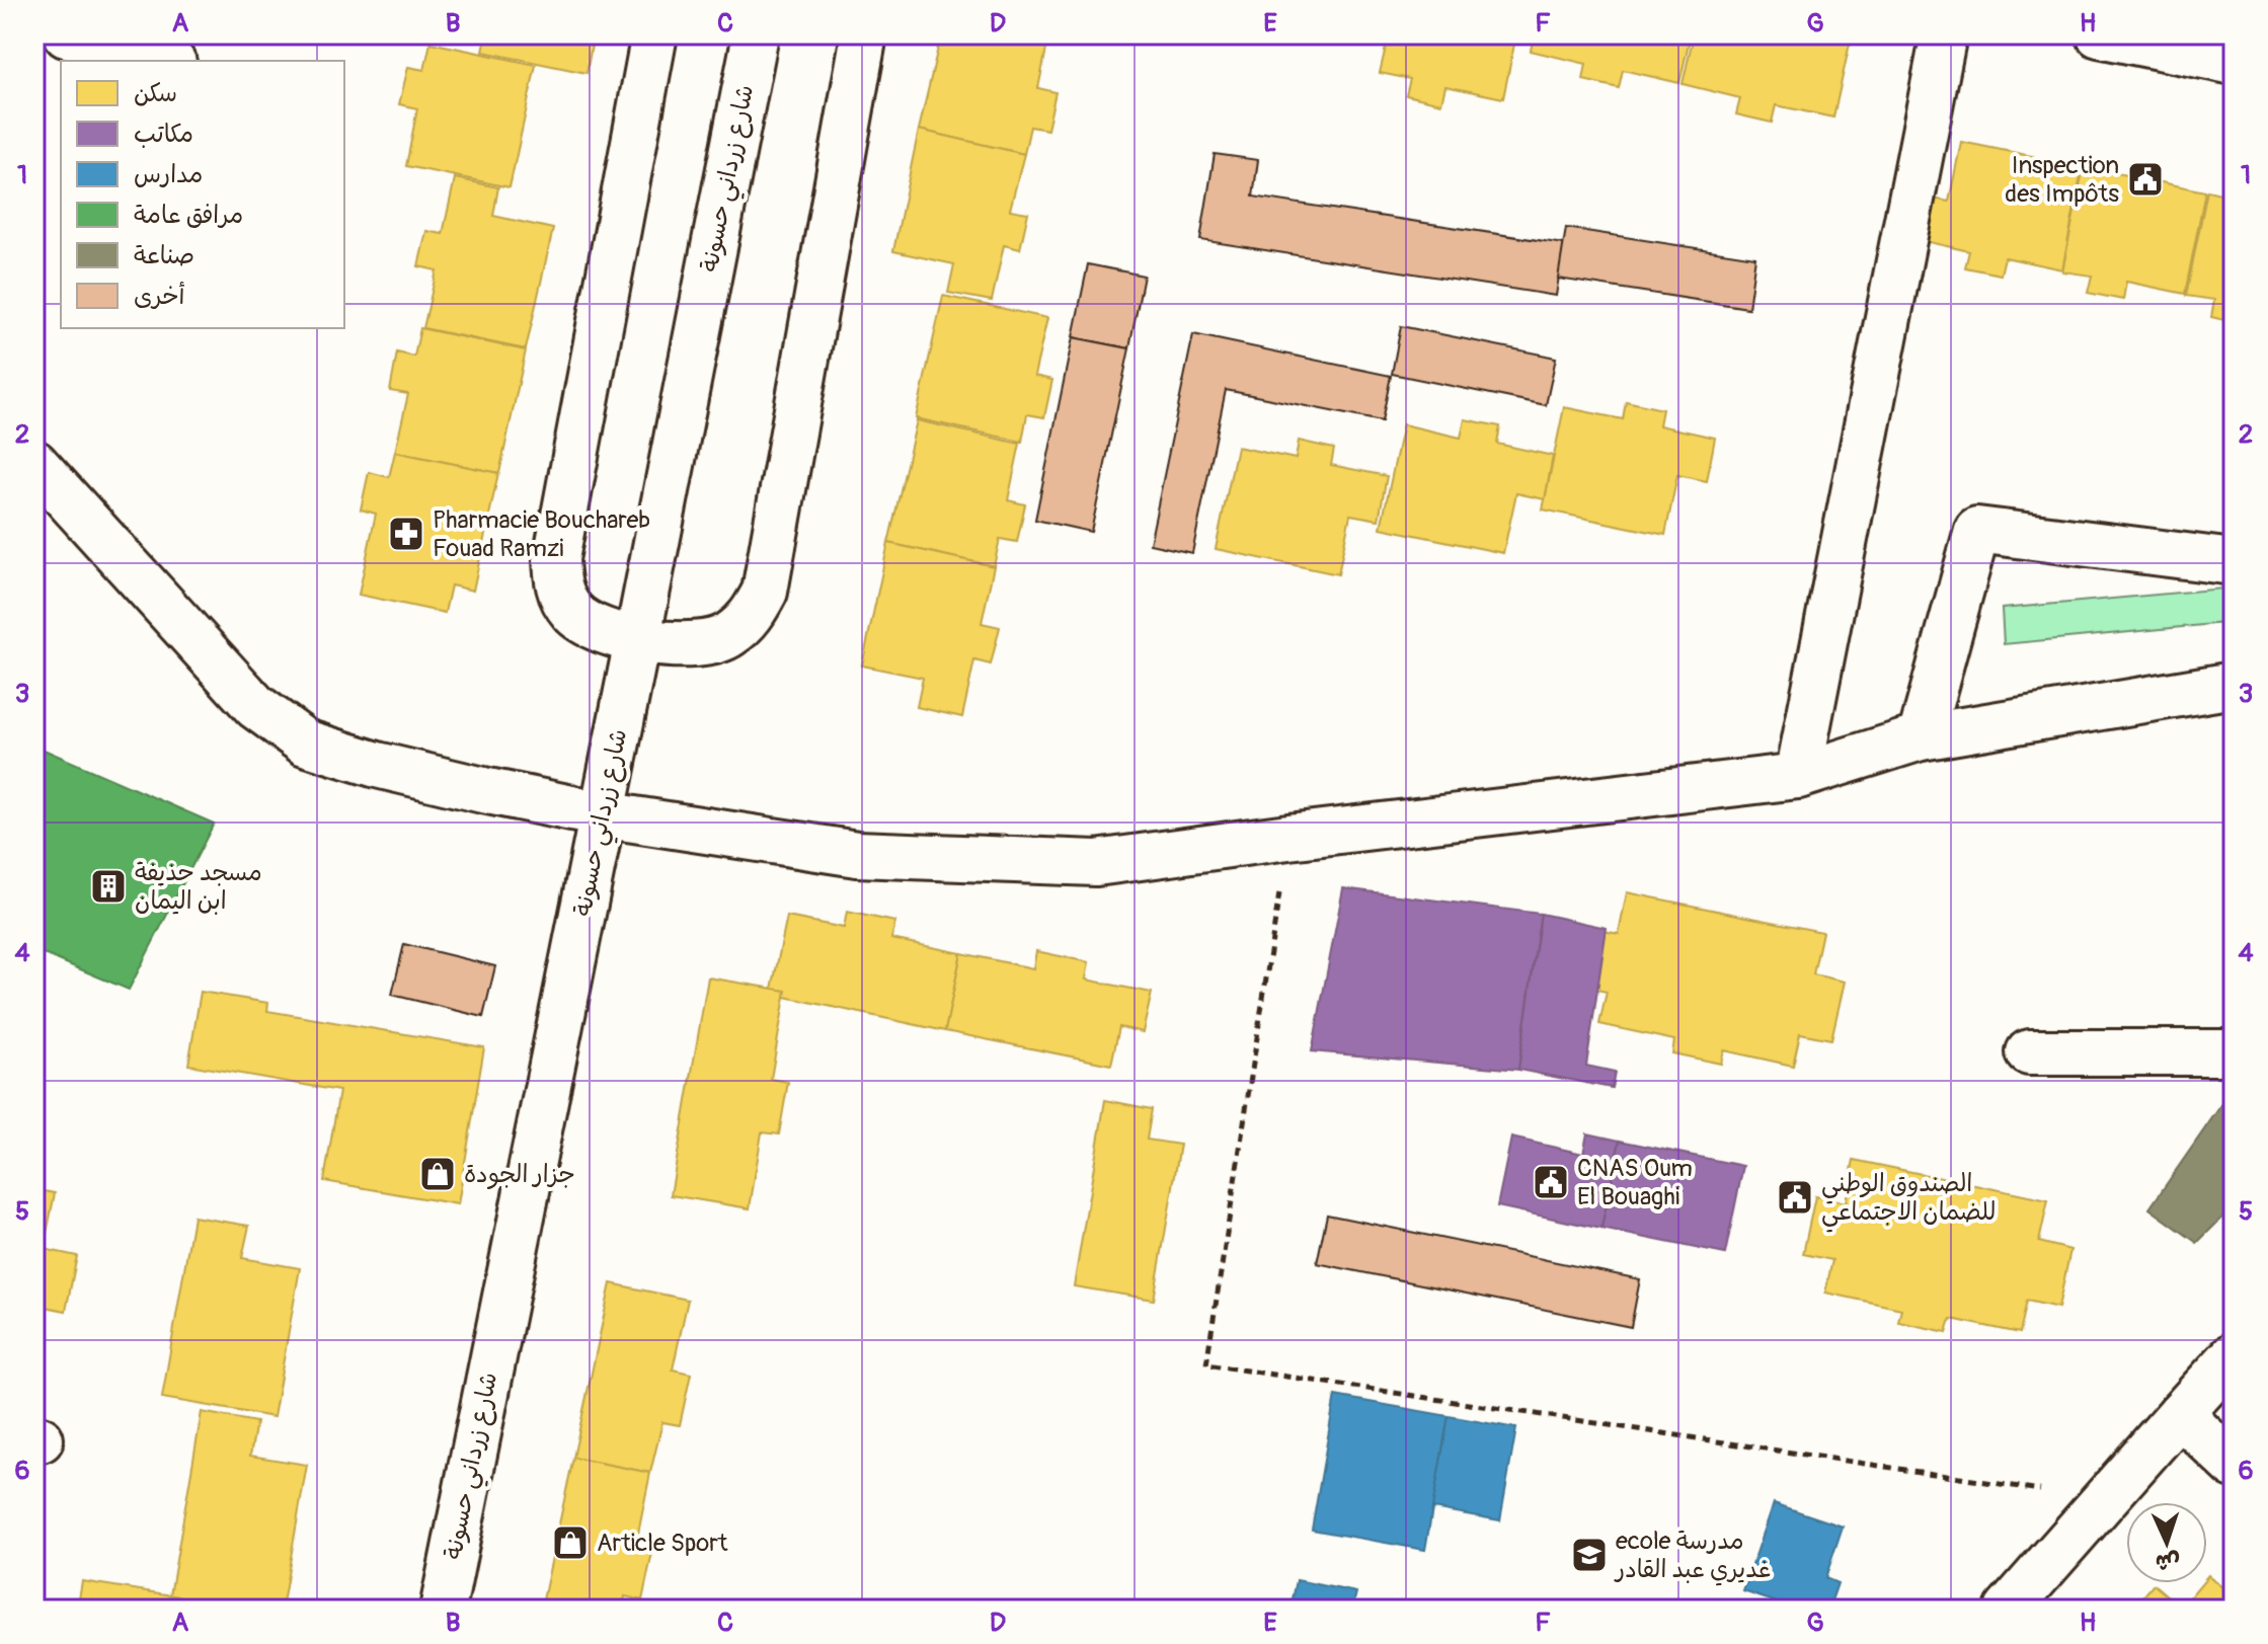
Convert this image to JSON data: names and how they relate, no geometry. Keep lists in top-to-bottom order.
{
  "streets": {
    "street": ["شارع زرداني حسونة"]
  },
  "places": {
    "public building": ["Inspection des Impôts", "CNAS Oum El Bouaghi", "الصندوق الوطني للضمان الاجتماعي"],
    "pharmacy": ["Pharmacie Bouchareb Fouad Ramzi"],
    "building": ["مسجد حذيفة ابن اليمان"],
    "shop": ["جزار الجودة", "Article Sport"],
    "school or university": ["ecole مدرسة غديري عبد القادر"]
  },
  "legend": [
    "سكن",
    "مكاتب",
    "مدارس",
    "مرافق عامة",
    "صناعة",
    "أخرى"
  ],
  "north": "bottom",
  "grid": {
    "columns": [
      "A",
      "B",
      "C",
      "D",
      "E",
      "F",
      "G",
      "H"
    ],
    "rows": [
      "1",
      "2",
      "3",
      "4",
      "5",
      "6"
    ]
  }
}
